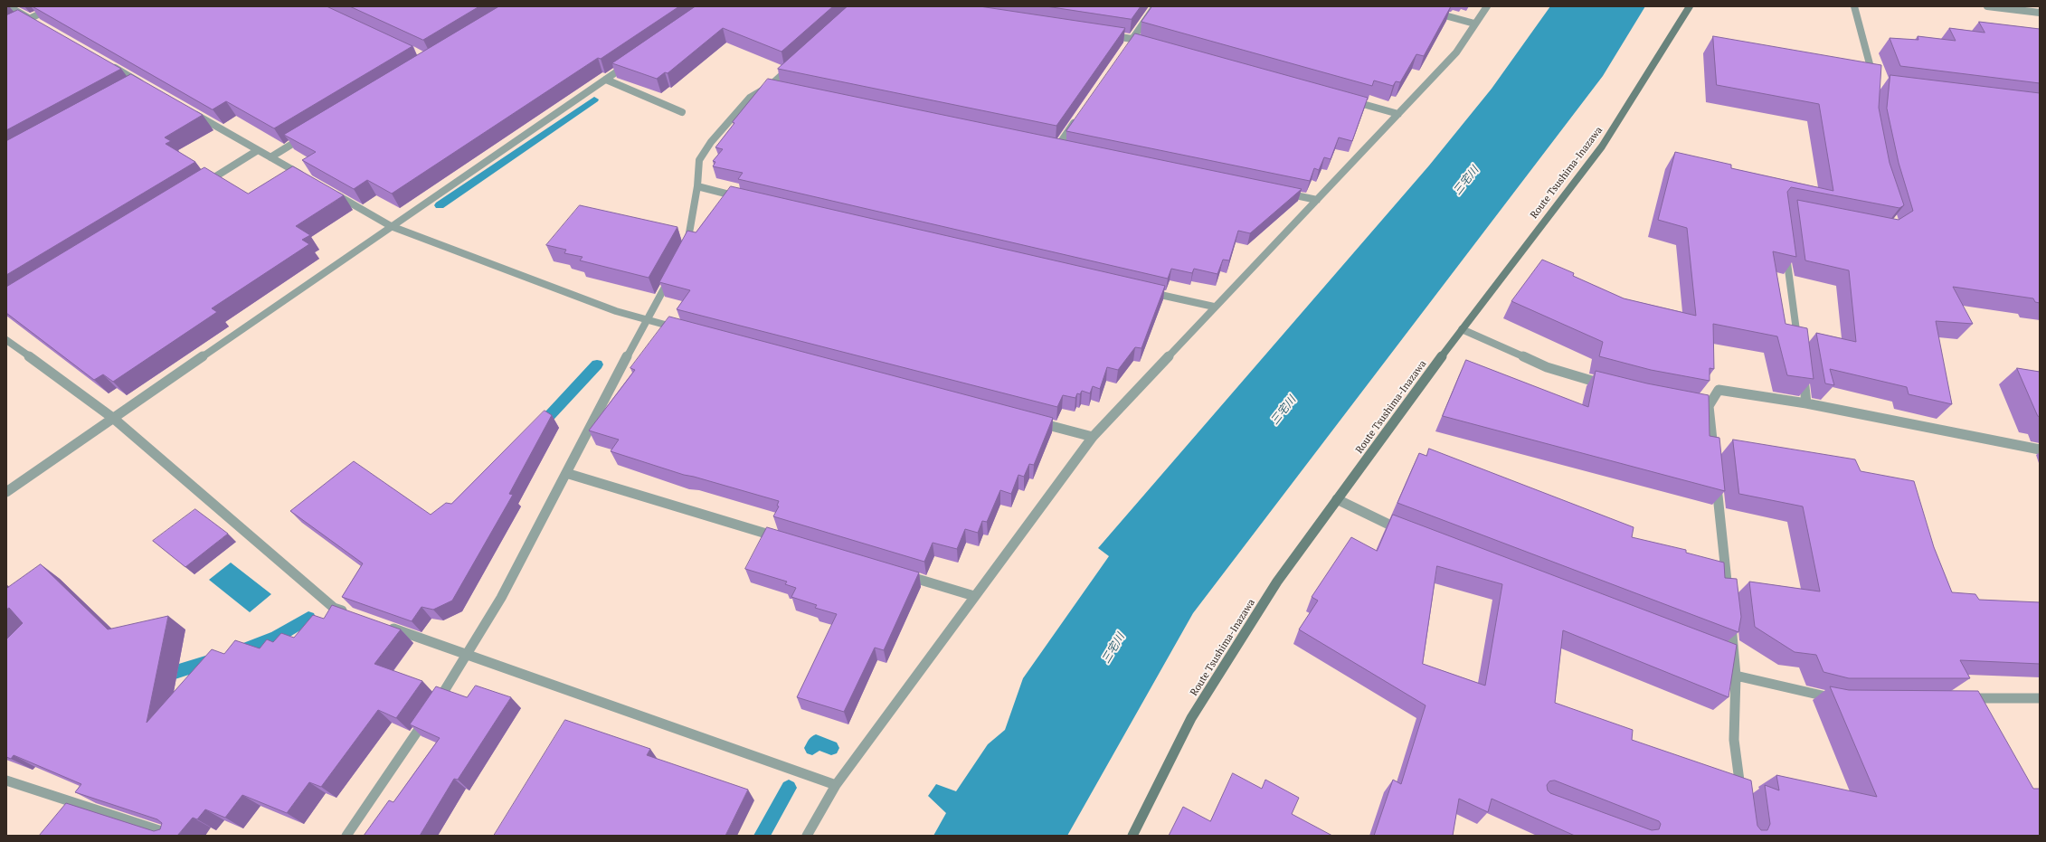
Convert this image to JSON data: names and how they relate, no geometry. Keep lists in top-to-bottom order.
{
  "streets": {
    "main road": ["Route Tsushima-Inazawa"]
  },
  "water": ["三宅川"]
}
